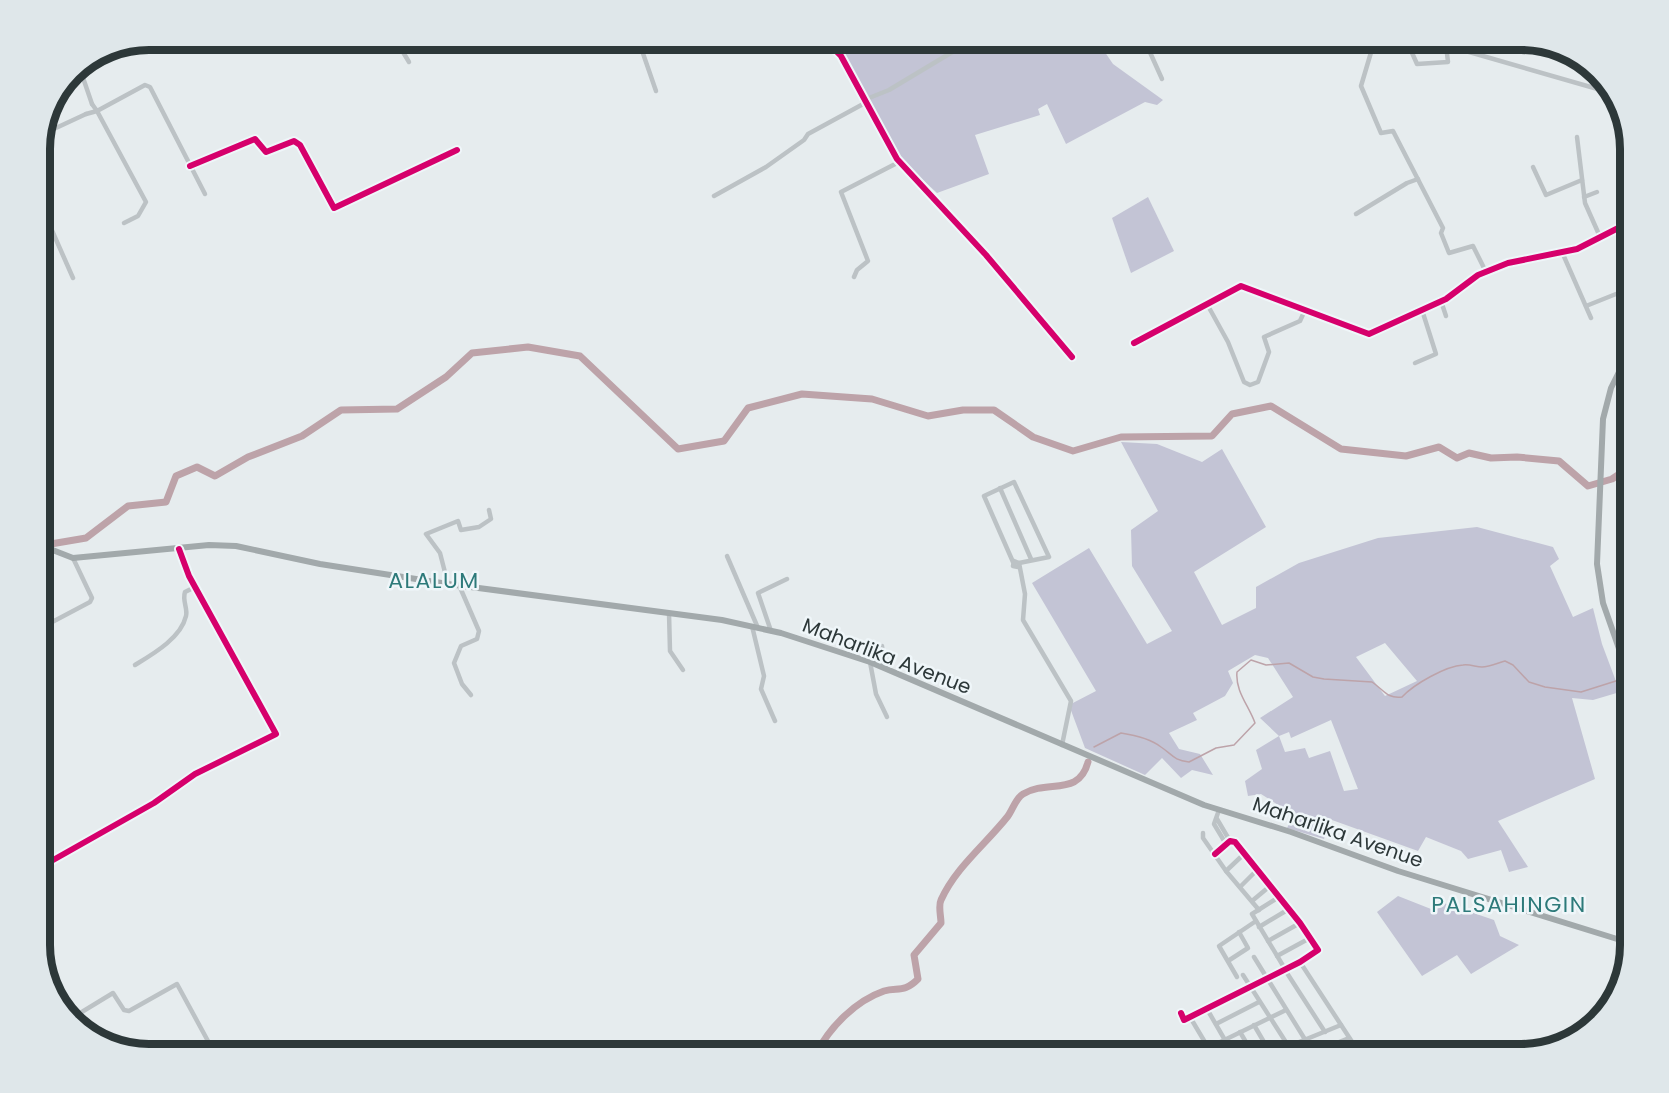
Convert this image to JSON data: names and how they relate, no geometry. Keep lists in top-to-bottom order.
{
  "streets": {
    "main road": ["Maharlika Avenue"]
  },
  "districts": ["ALALUM", "PALSAHINGIN"]
}
